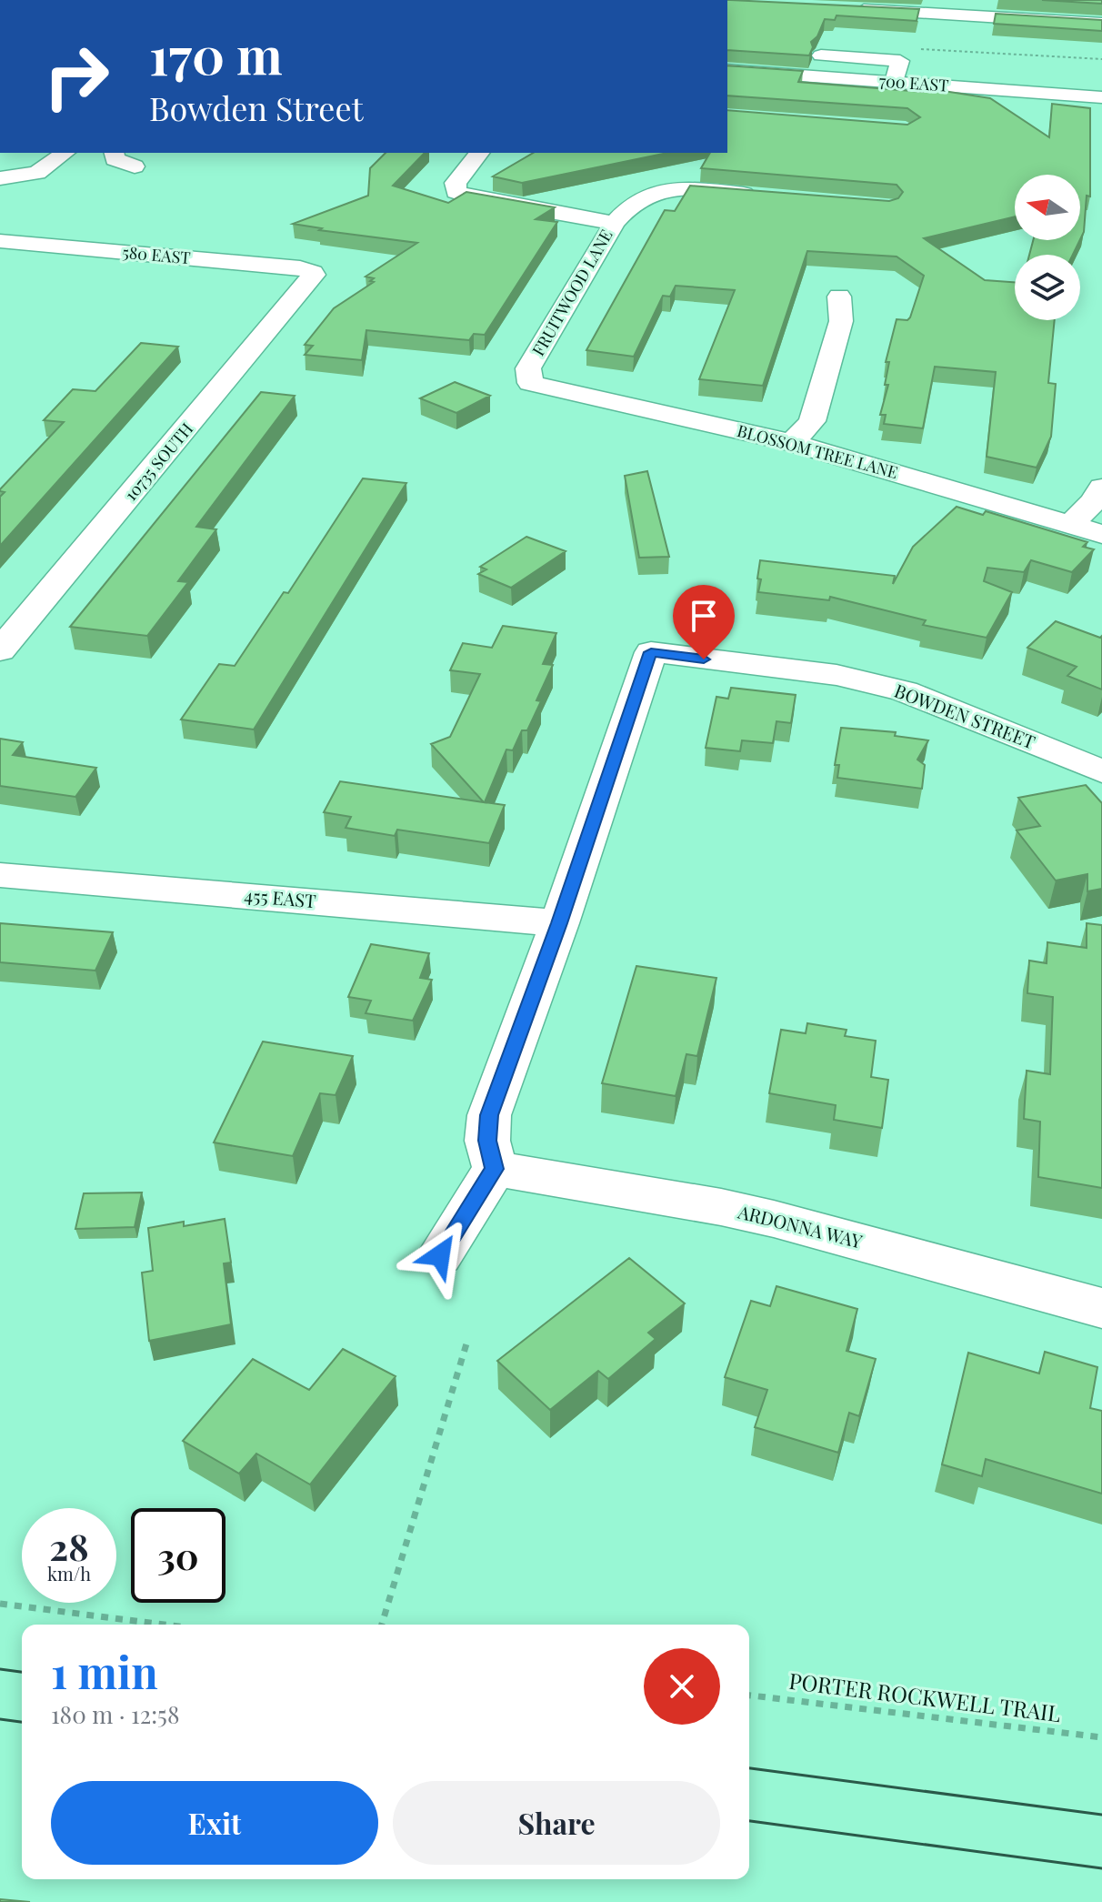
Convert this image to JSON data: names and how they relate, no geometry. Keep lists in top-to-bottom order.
{
  "streets": {
    "street": [
      "700 EAST",
      "580 EAST",
      "FRUITWOOD LANE",
      "BLOSSOM TREE LANE",
      "10735 SOUTH",
      "BOWDEN STREET",
      "455 EAST",
      "ARDONNA WAY"
    ],
    "path": ["PORTER ROCKWELL TRAIL"]
  },
  "crossings": [
    ["580 EAST", "10735 SOUTH"],
    ["FRUITWOOD LANE", "BLOSSOM TREE LANE"],
    ["BOWDEN STREET", "455 EAST"]
  ],
  "north": "left",
  "page": {
    "turn": ["170 m", "Bowden Street"],
    "speed": "28 km/h",
    "limit": "30",
    "heading": ["1 min", "180 m · 12:58"],
    "buttons": ["Exit", "Share"]
  }
}
